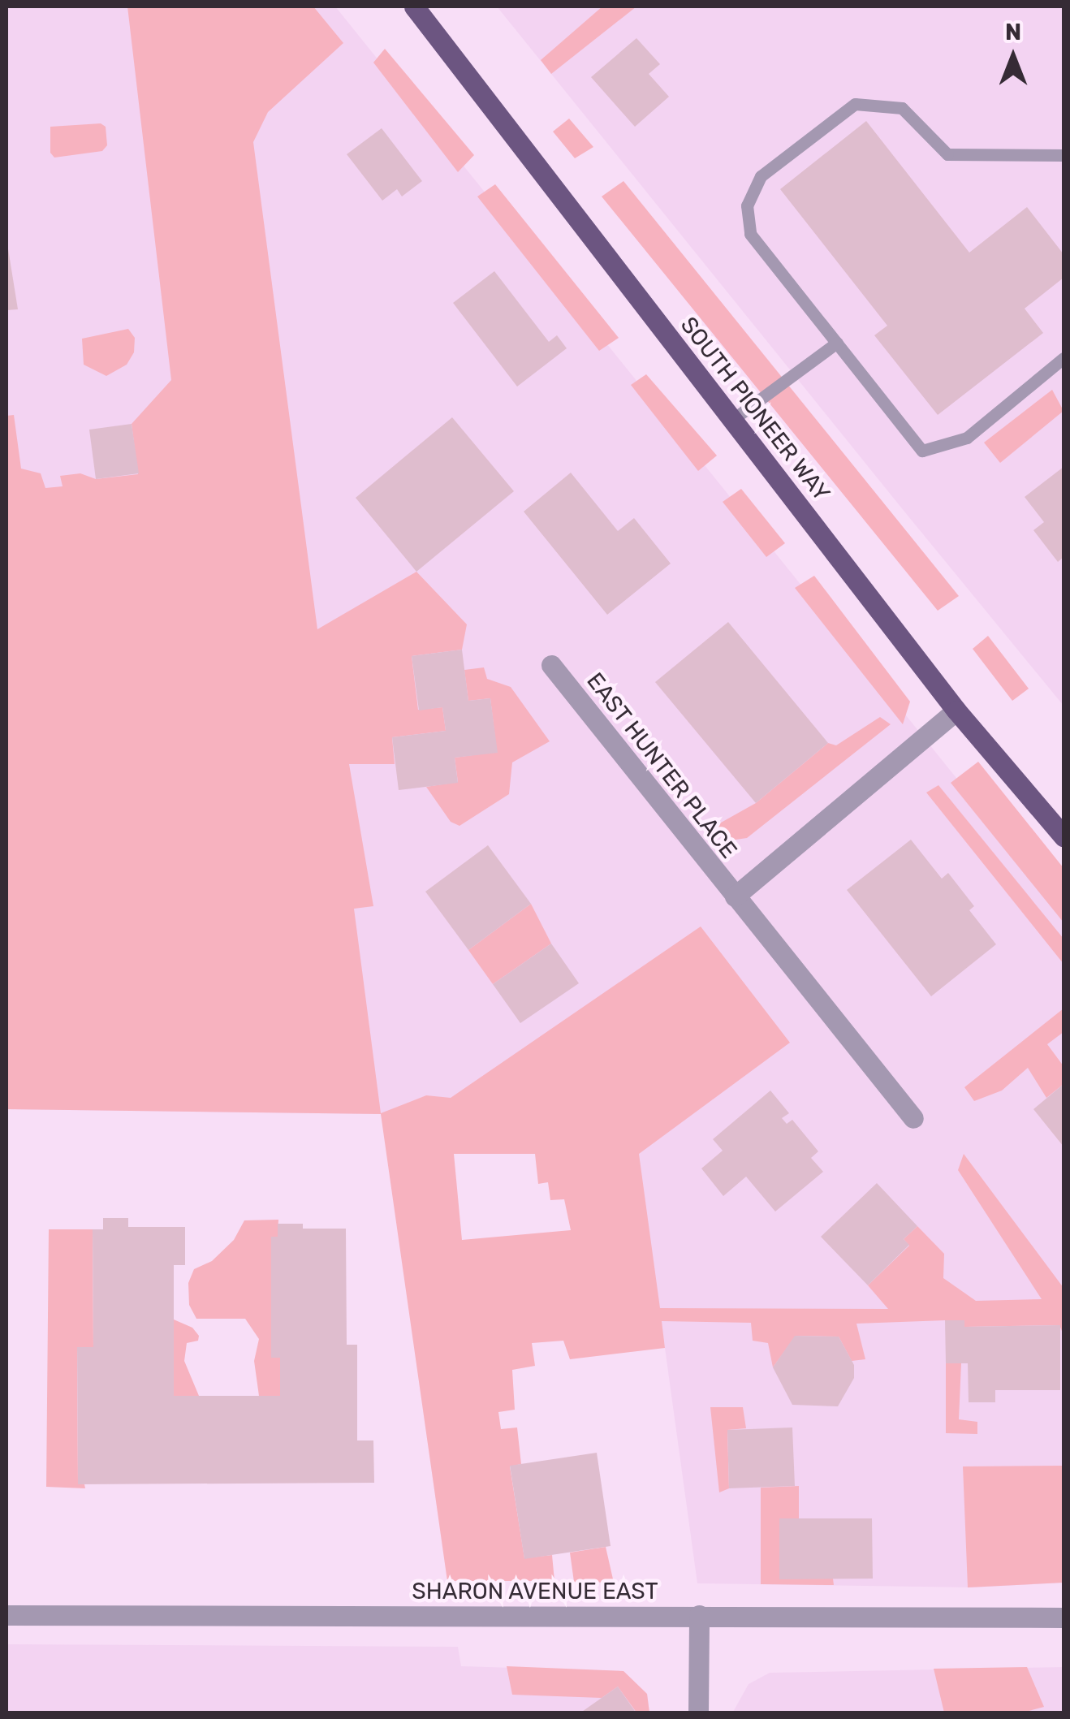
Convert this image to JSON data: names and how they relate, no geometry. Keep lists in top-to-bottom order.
{
  "streets": {
    "main road": ["SOUTH PIONEER WAY"],
    "street": ["EAST HUNTER PLACE", "SHARON AVENUE EAST"]
  },
  "crossings": [
    ["SOUTH PIONEER WAY", "EAST HUNTER PLACE"]
  ],
  "north": "top"
}
